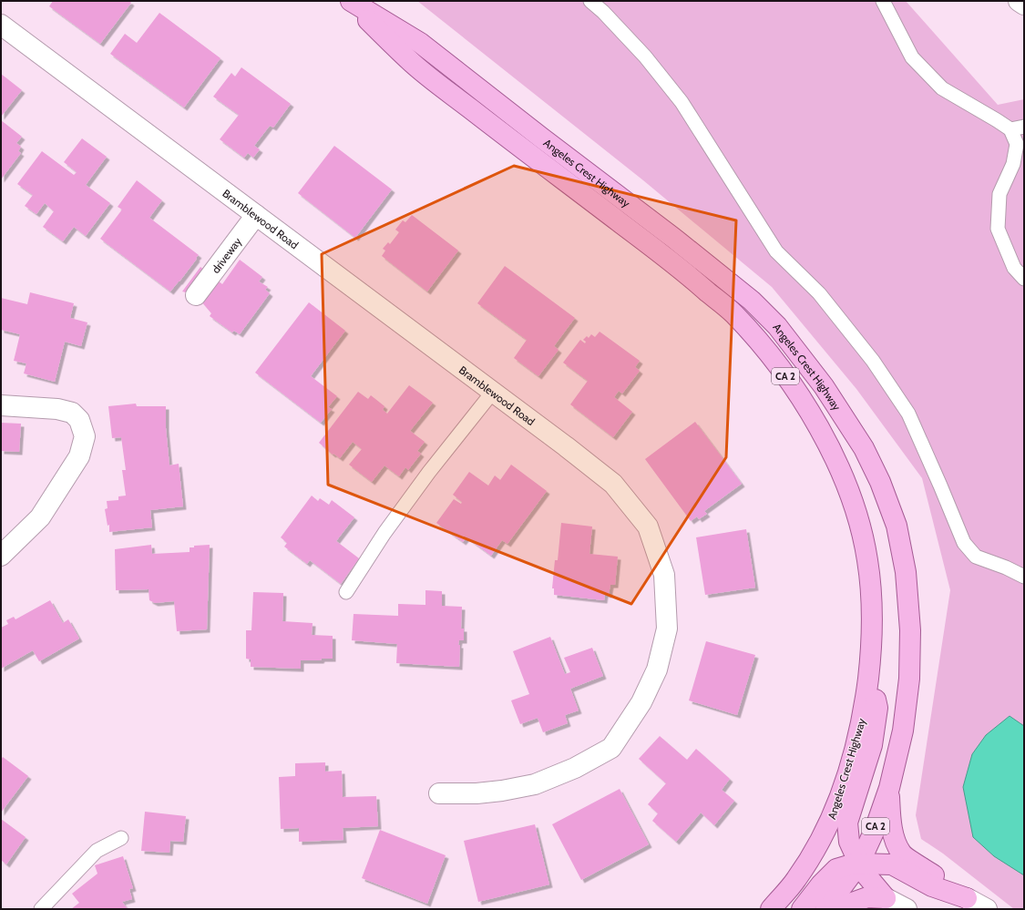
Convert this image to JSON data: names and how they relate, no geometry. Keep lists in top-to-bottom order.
{
  "streets": {
    "main road": ["Angeles Crest Highway", "CA 2"],
    "street": ["Bramblewood Road", "driveway"]
  },
  "crossings": [
    ["Bramblewood Road", "driveway"]
  ]
}
